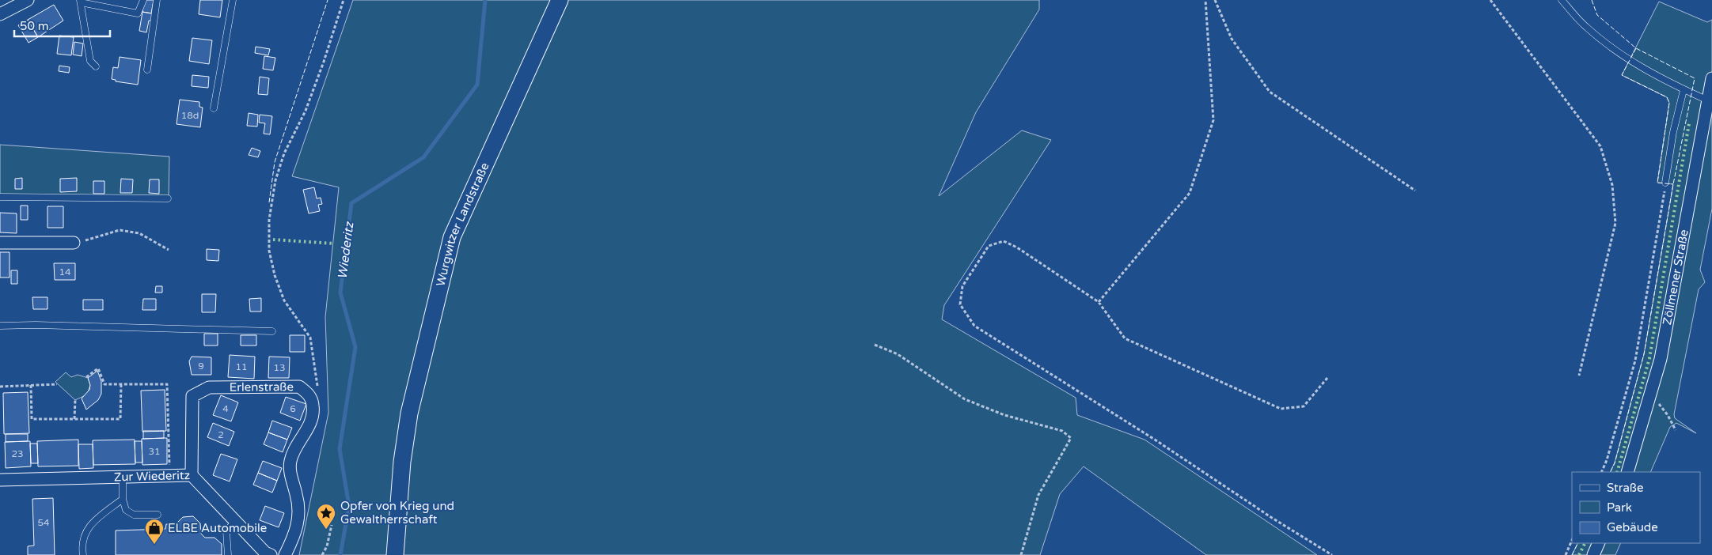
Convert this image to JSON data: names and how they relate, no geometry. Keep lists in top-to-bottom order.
{
  "streets": {
    "main road": ["Wurgwitzer Landstraße"],
    "street": ["Zöllmener Straße", "Erlenstraße", "Zur Wiederitz"]
  },
  "crossings": [
    ["Erlenstraße", "Zur Wiederitz"]
  ],
  "water": ["Wiederitz"],
  "places": {
    "place": ["Opfer von Krieg und Gewaltherrschaft"],
    "shop": ["ELBE Automobile"]
  },
  "house_numbers": [
    "18d",
    "14",
    "9",
    "11",
    "13",
    "4",
    "6",
    "2",
    "31",
    "23",
    "54"
  ],
  "legend": ["Straße", "Park", "Gebäude"],
  "scale_bar": "50 m"
}
